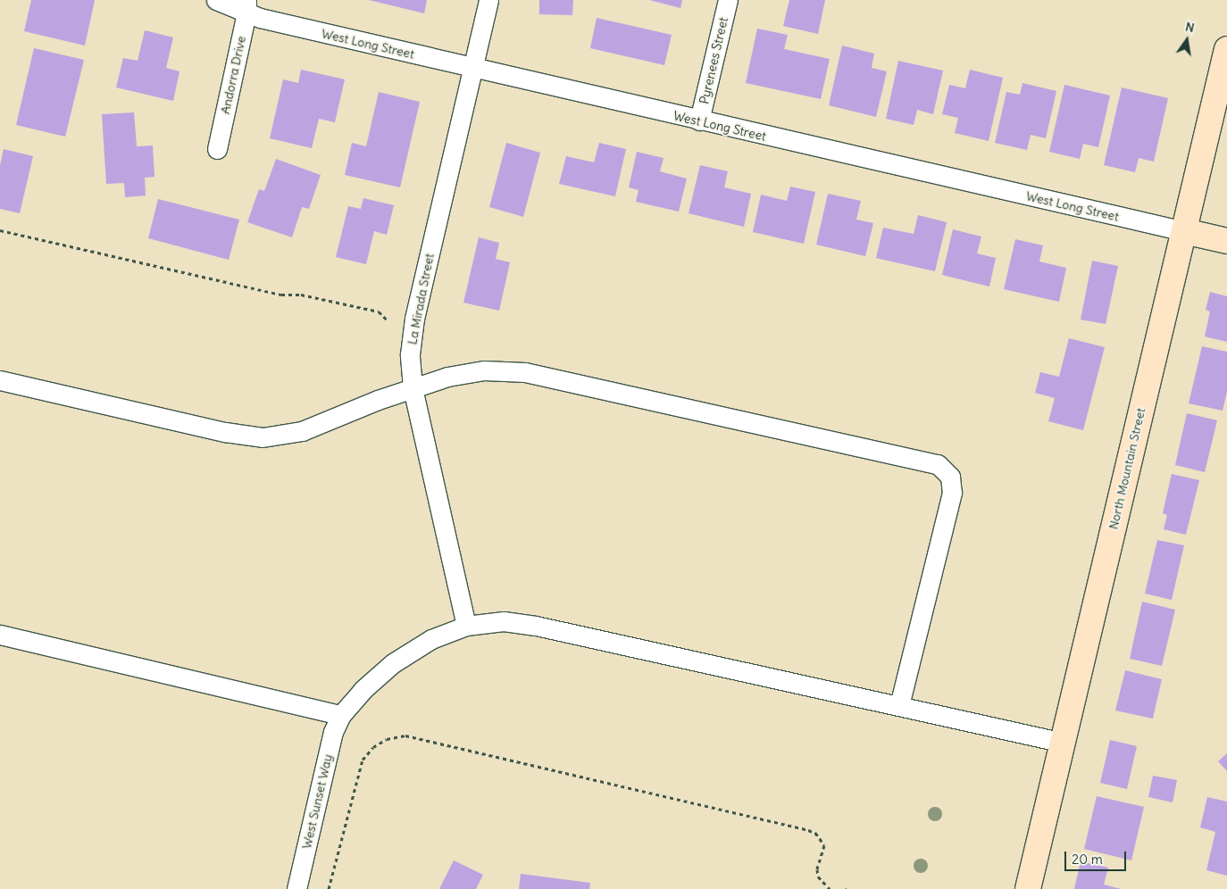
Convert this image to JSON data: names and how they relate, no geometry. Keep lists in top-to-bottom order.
{
  "streets": {
    "street": [
      "West Long Street",
      "Pyrenees Street",
      "Andorra Drive",
      "La Mirada Street",
      "North Mountain Street",
      "West Sunset Way"
    ]
  },
  "crossings": [
    ["West Long Street", "Pyrenees Street"],
    ["West Long Street", "Andorra Drive"],
    ["West Long Street", "La Mirada Street"],
    ["West Long Street", "North Mountain Street"],
    ["La Mirada Street", "West Sunset Way"],
    ["North Mountain Street", "West Sunset Way"]
  ],
  "scale_bar": "20 m",
  "north": "top"
}
